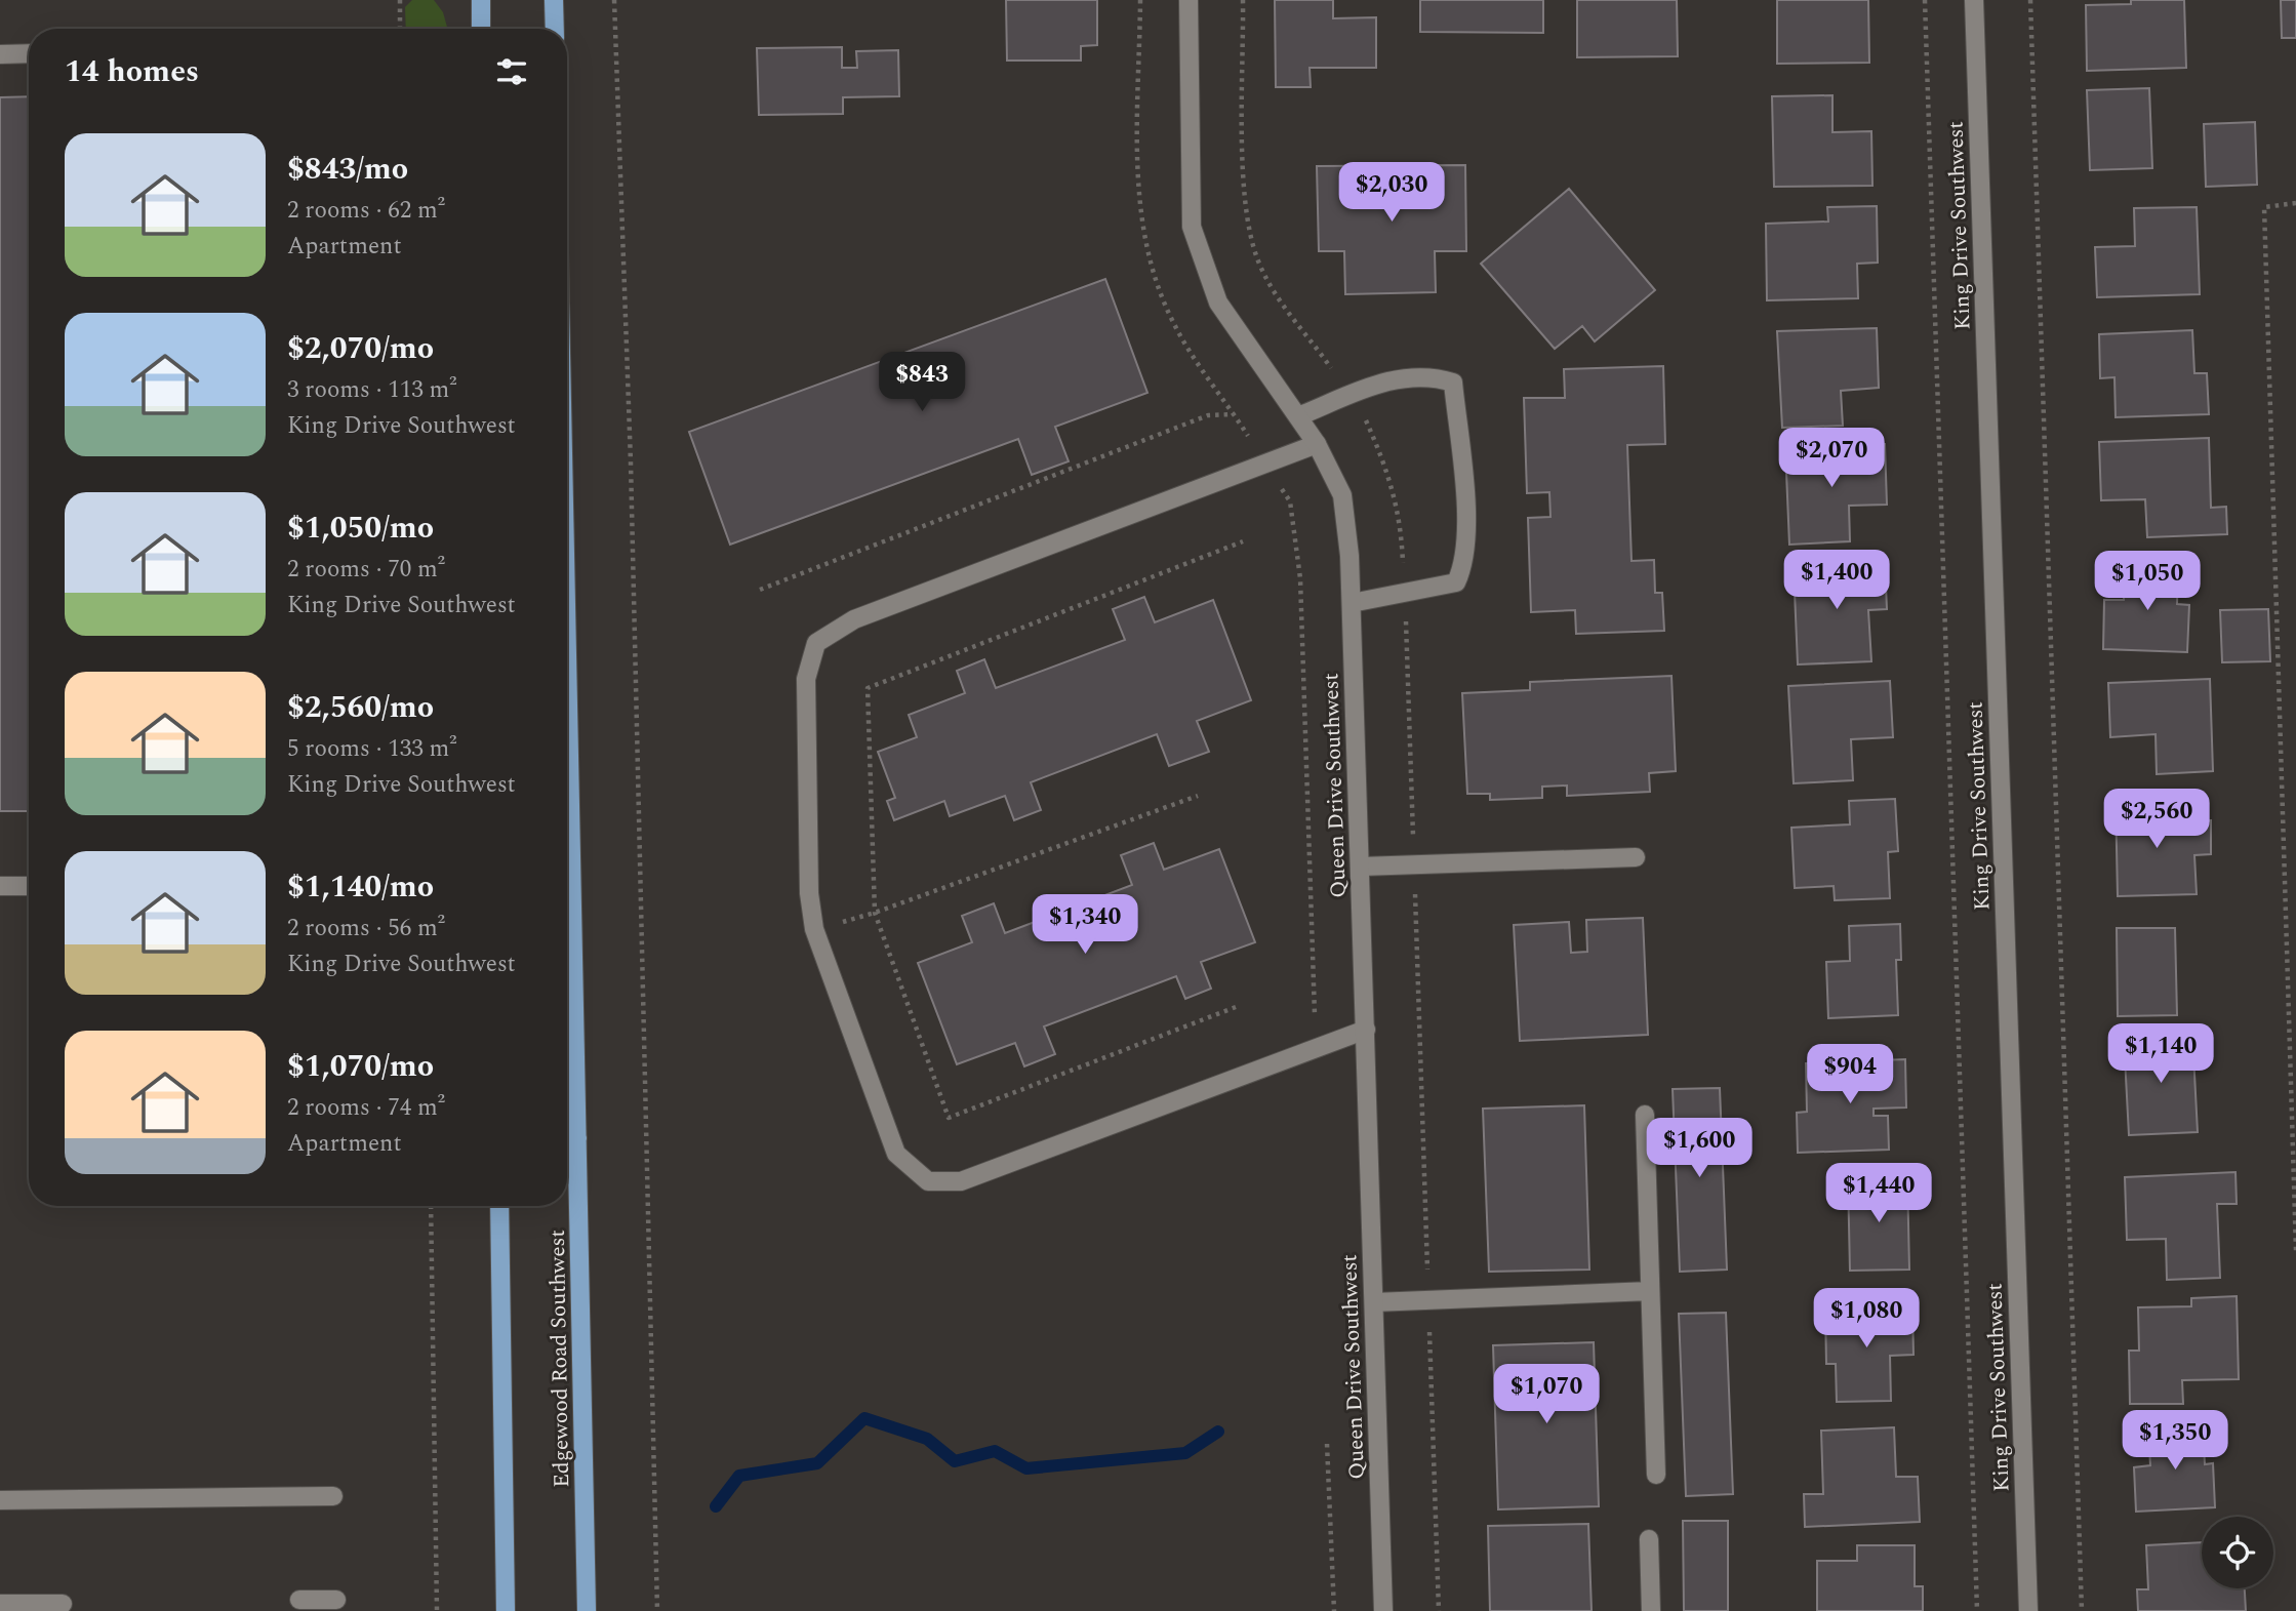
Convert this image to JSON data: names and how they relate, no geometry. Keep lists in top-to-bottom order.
{
  "streets": {
    "main road": ["Edgewood Road Southwest"],
    "street": ["King Drive Southwest", "Queen Drive Southwest"]
  },
  "page": {
    "heading": "14 homes",
    "list": [
      {
        "name": "$843/mo",
        "note": "2 rooms · 62 m² · Apartment"
      },
      {
        "name": "$2,070/mo",
        "note": "3 rooms · 113 m² · King Drive Southwest"
      },
      {
        "name": "$1,050/mo",
        "note": "2 rooms · 70 m² · King Drive Southwest"
      },
      {
        "name": "$2,560/mo",
        "note": "5 rooms · 133 m² · King Drive Southwest"
      },
      {
        "name": "$1,140/mo",
        "note": "2 rooms · 56 m² · King Drive Southwest"
      },
      {
        "name": "$1,070/mo",
        "note": "2 rooms · 74 m² · Apartment"
      }
    ],
    "price": [
      "$2,030",
      "$843",
      "$2,070",
      "$1,400",
      "$1,050",
      "$2,560",
      "$1,340",
      "$1,140",
      "$904",
      "$1,600",
      "$1,440",
      "$1,080",
      "$1,070",
      "$1,350"
    ]
  }
}
